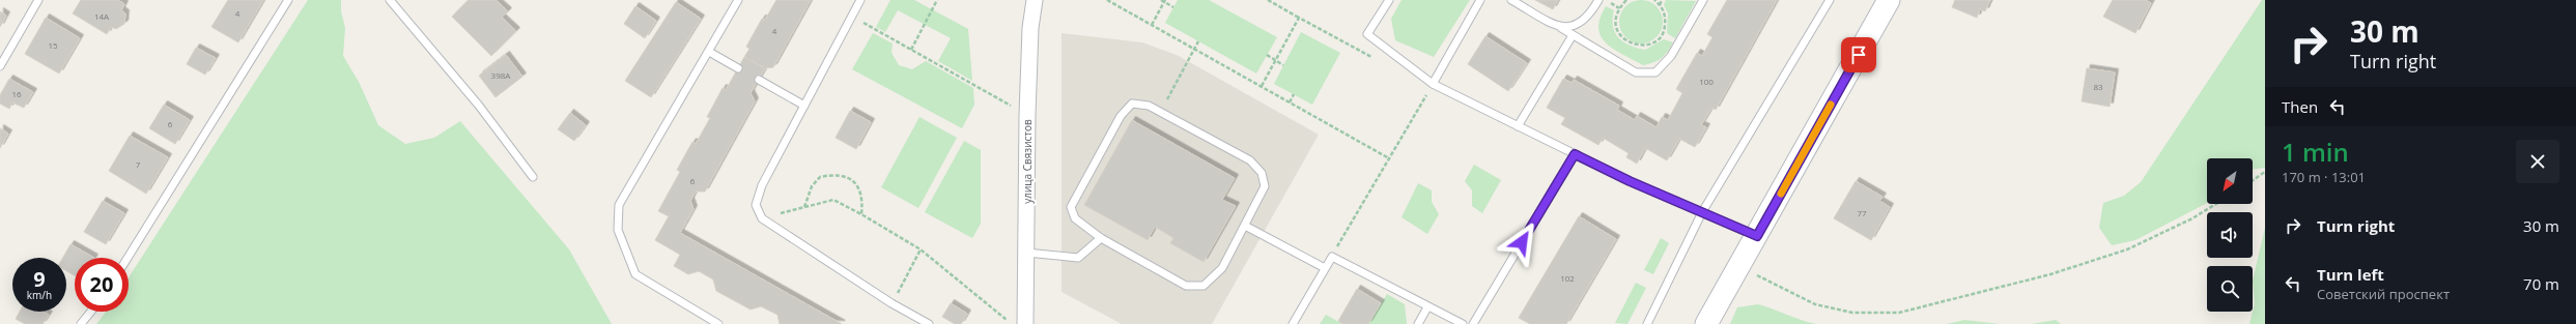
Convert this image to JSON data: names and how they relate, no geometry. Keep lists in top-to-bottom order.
{
  "streets": {
    "street": ["улица Связистов"]
  },
  "house_numbers": [
    "4",
    "14А",
    "4",
    "15",
    "398А",
    "100",
    "83",
    "16",
    "6",
    "7",
    "6",
    "77",
    "102"
  ],
  "north": "bottom left",
  "page": {
    "turn": ["30 m", "Turn right"],
    "then": "Then",
    "heading": ["1 min", "170 m · 13:01"],
    "list": [
      {
        "name": "Turn right",
        "value": "30 m"
      },
      {
        "name": "Turn left",
        "note": "Советский проспект",
        "value": "70 m"
      }
    ],
    "speed": "9 km/h",
    "limit": "20"
  }
}
